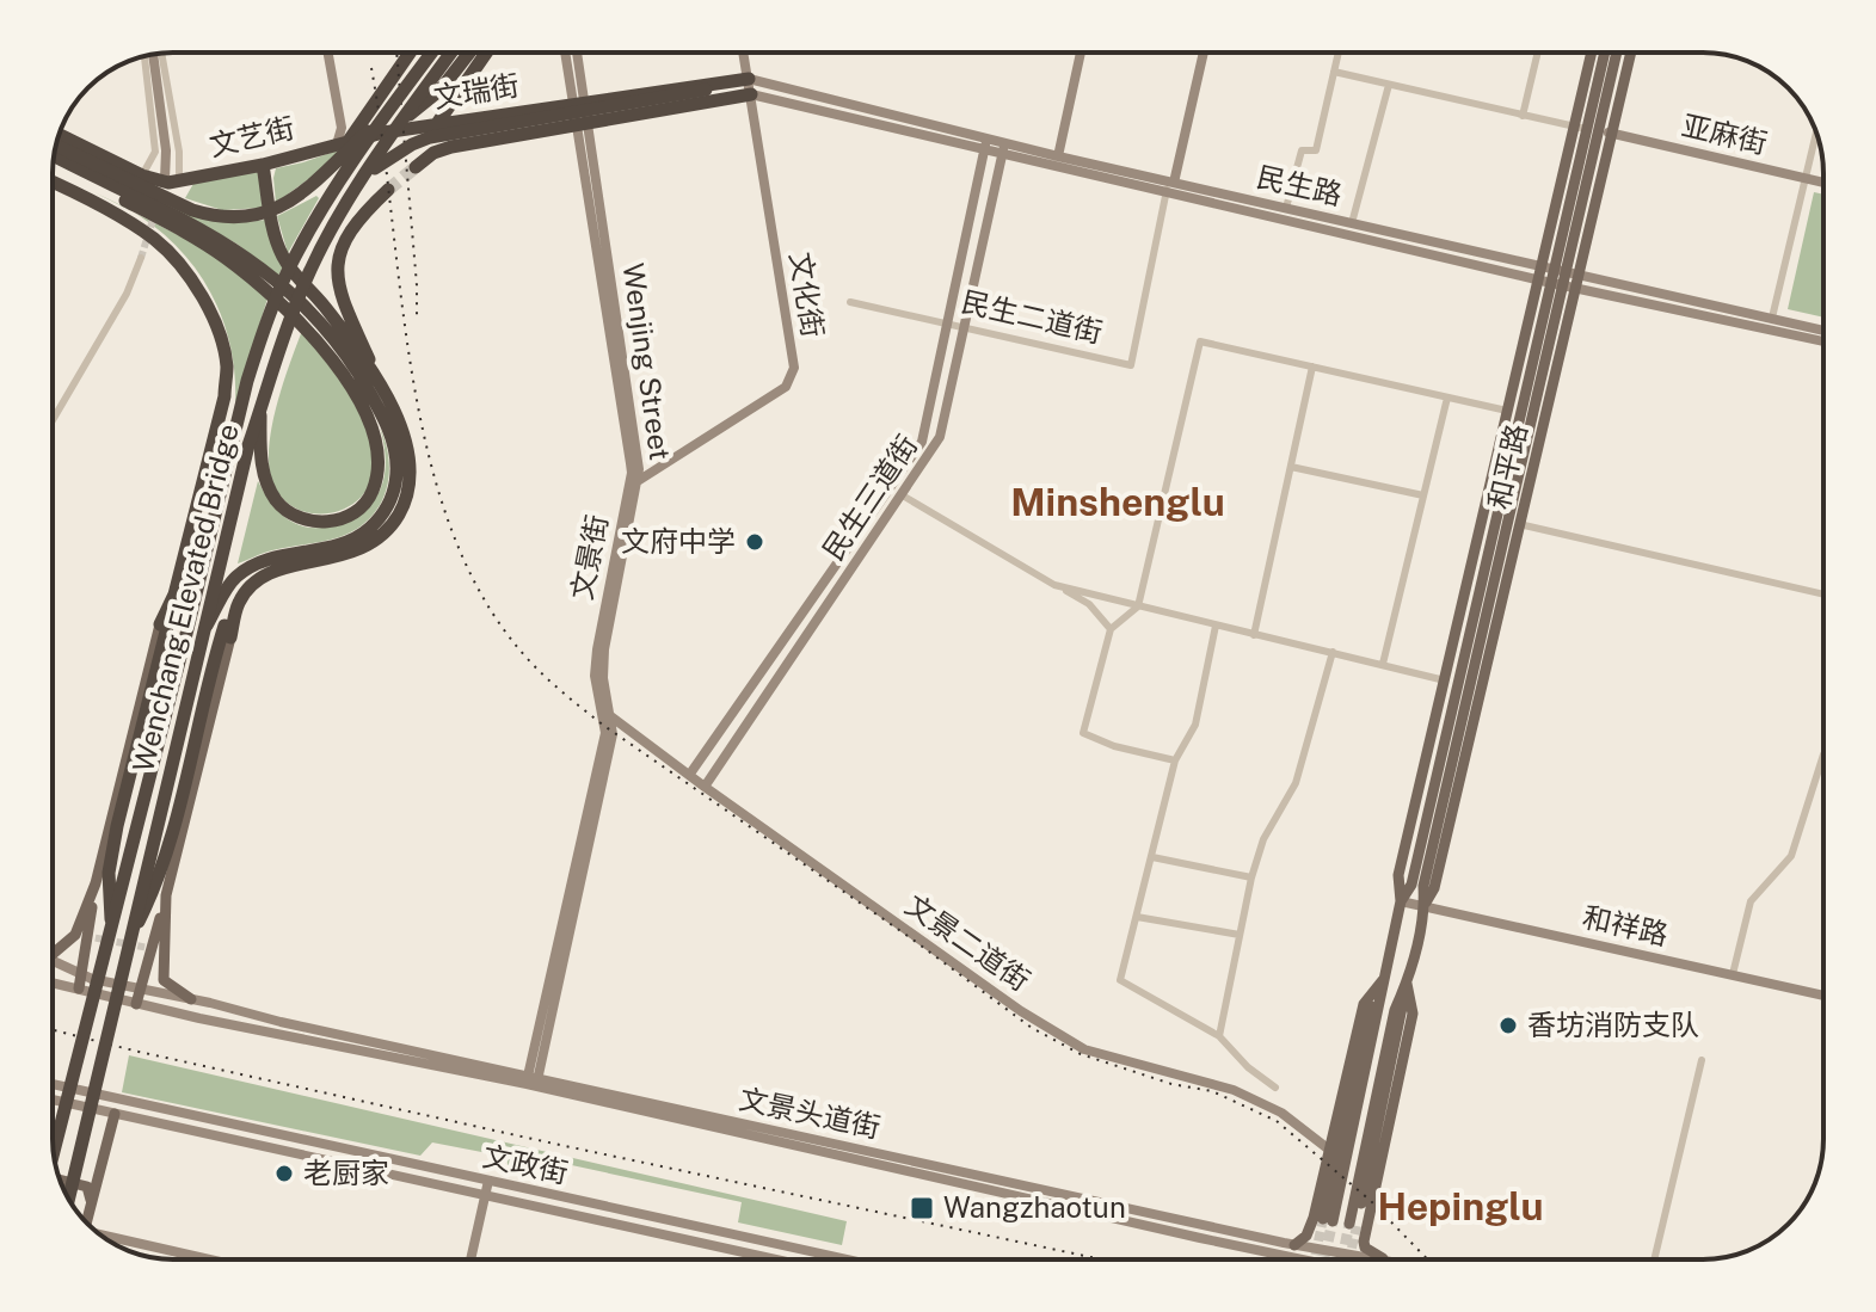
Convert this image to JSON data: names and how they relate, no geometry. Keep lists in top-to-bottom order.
{
  "streets": {
    "highway": ["文瑞街", "文艺街", "Wenchang Elevated Bridge"],
    "main road": [
      "亚麻街",
      "民生路",
      "文化街",
      "民生二道街",
      "Wenjing Street",
      "和平路",
      "民生三道街",
      "文景街",
      "和祥路",
      "文景二道街",
      "文景头道街",
      "文政街"
    ]
  },
  "crossings": [
    ["文瑞街", "文艺街"],
    ["文瑞街", "民生路"],
    ["文瑞街", "文化街"],
    ["文瑞街", "Wenjing Street"],
    ["文瑞街", "文景街"],
    ["亚麻街", "和平路"],
    ["民生路", "文化街"],
    ["民生路", "民生二道街"],
    ["民生路", "和平路"],
    ["民生路", "民生三道街"],
    ["文化街", "Wenjing Street"],
    ["民生二道街", "民生三道街"],
    ["Wenjing Street", "文景街"],
    ["Wenjing Street", "文景二道街"],
    ["Wenjing Street", "文景头道街"],
    ["和平路", "和祥路"],
    ["民生三道街", "文景二道街"],
    ["文景街", "文景头道街"]
  ],
  "districts": ["Minshenglu", "Hepinglu"],
  "places": {
    "other": ["文府中学", "香坊消防支队", "老厨家"],
    "transit": ["Wangzhaotun"]
  }
}
